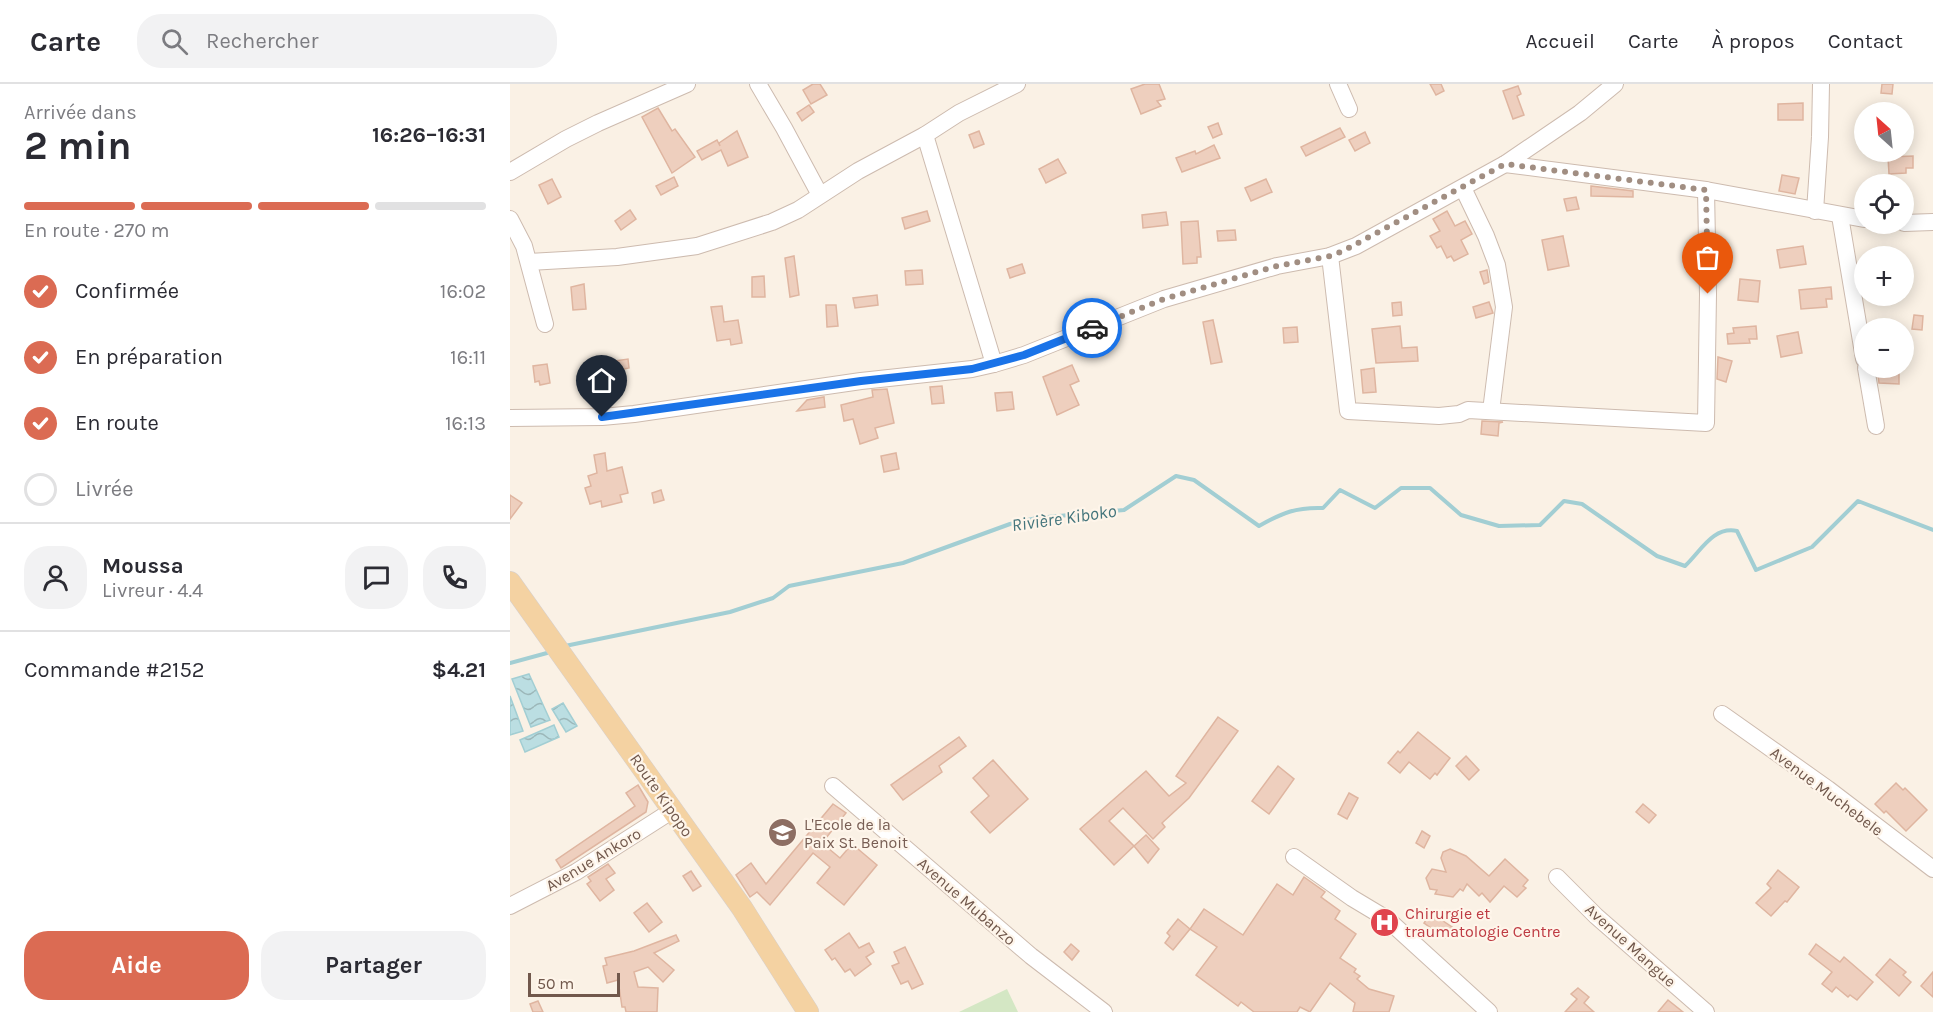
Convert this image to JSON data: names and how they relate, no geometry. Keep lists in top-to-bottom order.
{
  "streets": {
    "main road": ["Route Kipopo"],
    "street": [
      "Avenue Muchebele",
      "Avenue Ankoro",
      "Avenue Mubanzo",
      "Avenue Mangue"
    ]
  },
  "crossings": [
    ["Route Kipopo", "Avenue Ankoro"]
  ],
  "water": ["Rivière Kiboko"],
  "places": {
    "school or university": ["L'Ecole de la Paix St. Benoit"],
    "hospital": ["Chirurgie et traumatologie Centre"]
  },
  "scale_bar": "50 m",
  "north": "top left",
  "page": {
    "header": "Carte",
    "search": "Rechercher",
    "nav": [
      "Accueil",
      "Carte",
      "À propos",
      "Contact"
    ],
    "heading": ["2 min", "Arrivée dans", "16:26–16:31"],
    "panel": [
      "Moussa",
      "Livreur · 4.4",
      "Commande #2152",
      "$4.21"
    ],
    "map_buttons": ["+", "−"],
    "bar": "En route · 270 m",
    "list": [
      ["Confirmée", "16:02"],
      ["En préparation", "16:11"],
      ["En route", "16:13"],
      "Livrée"
    ],
    "buttons": ["Aide", "Partager"],
    "scale": "50 m"
  }
}
